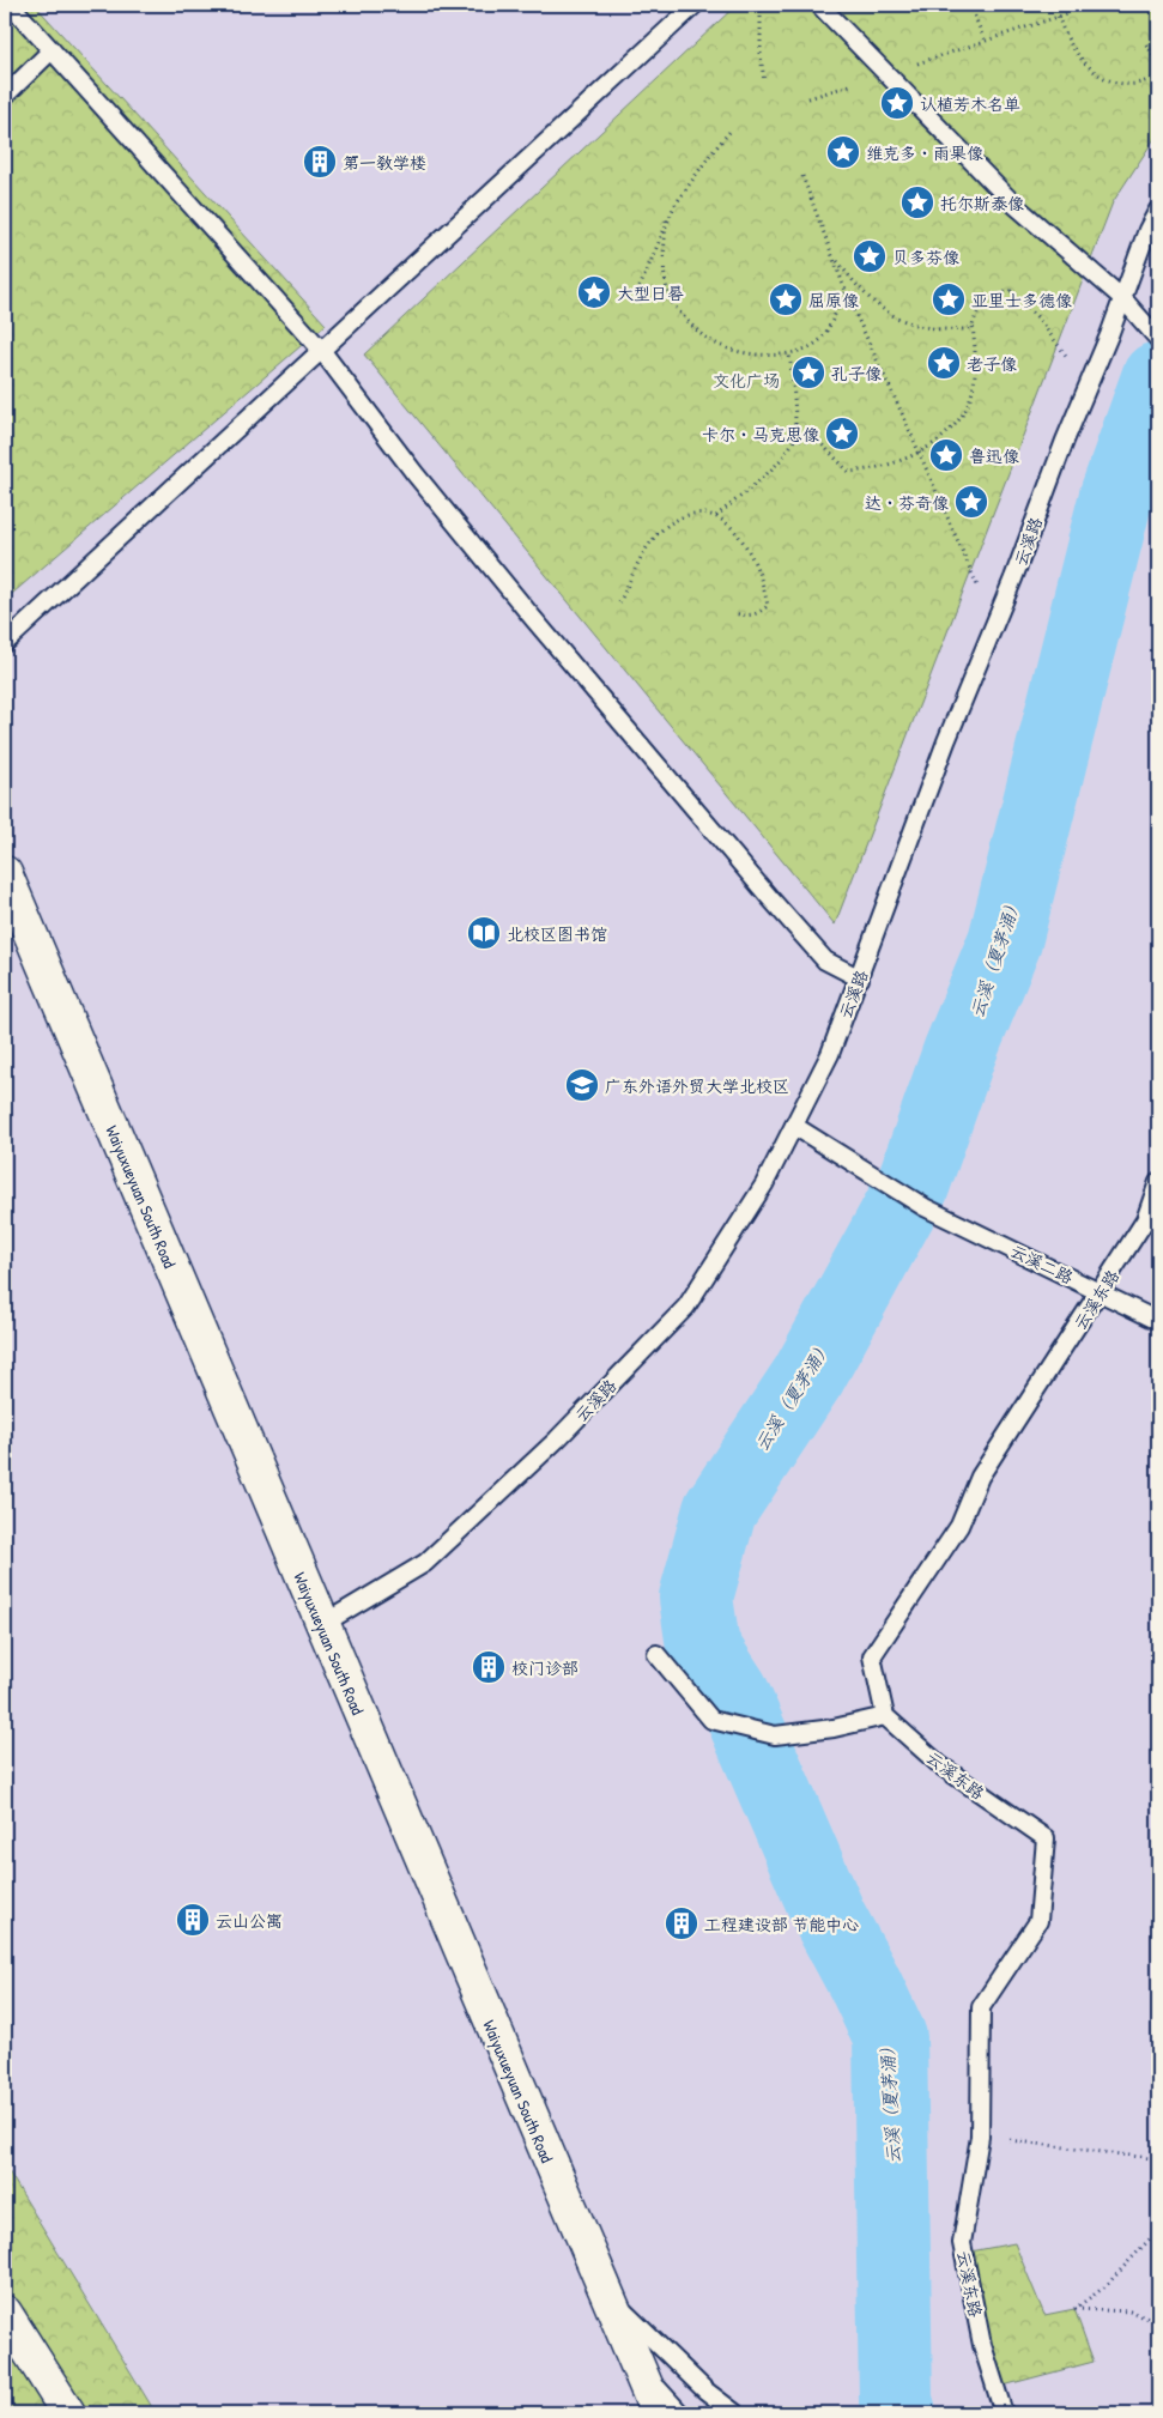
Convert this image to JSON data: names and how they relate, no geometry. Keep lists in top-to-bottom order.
{
  "streets": {
    "street": ["Waiyuxueyuan South Road"],
    "lane": ["云溪路", "云溪二路", "云溪东路"]
  },
  "crossings": [
    ["云溪路", "Waiyuxueyuan South Road"],
    ["云溪路", "云溪二路"],
    ["云溪二路", "云溪东路"]
  ],
  "water": ["云溪（夏茅涌）"],
  "parks": ["文化广场"],
  "places": {
    "place": [
      "认植芳木名单",
      "维克多・雨果像",
      "托尔斯泰像",
      "贝多芬像",
      "大型日晷",
      "屈原像",
      "亚里士多德像",
      "老子像",
      "孔子像",
      "卡尔・马克思像",
      "鲁迅像",
      "达・芬奇像"
    ],
    "building": [
      "第一教学楼",
      "校门诊部",
      "云山公寓",
      "工程建设部 节能中心"
    ],
    "library": ["北校区图书馆"],
    "school or university": ["广东外语外贸大学北校区"]
  }
}
